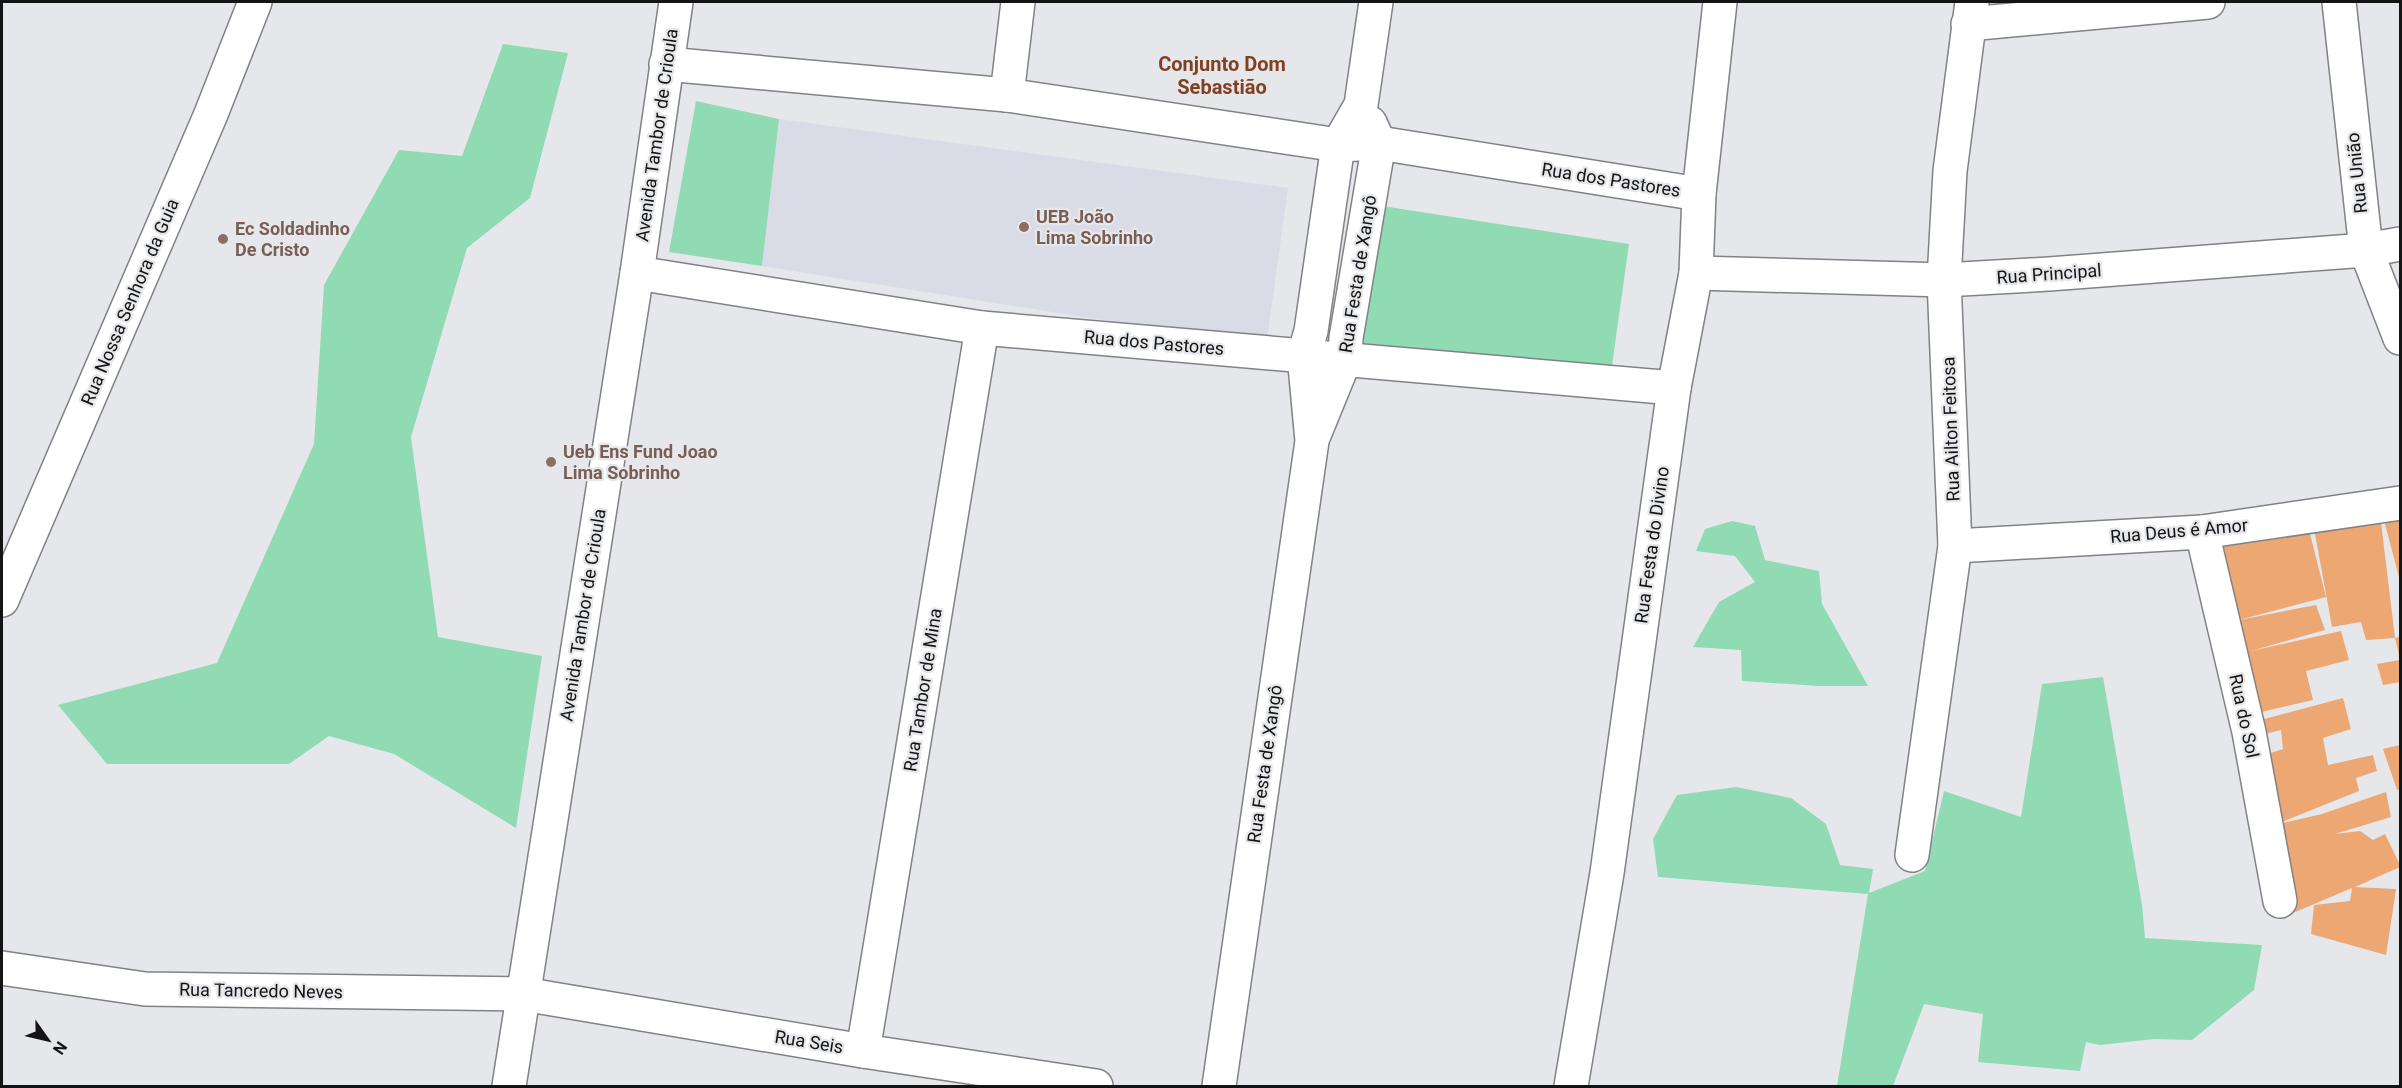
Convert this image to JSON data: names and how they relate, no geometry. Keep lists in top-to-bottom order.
{
  "streets": {
    "street": [
      "Avenida Tambor de Crioula",
      "Rua União",
      "Rua dos Pastores",
      "Rua Festa de Xangô",
      "Rua Principal",
      "Rua Nossa Senhora da Guia",
      "Rua Ailton Feitosa",
      "Rua Deus é Amor",
      "Rua Festa do Divino",
      "Rua Tambor de Mina",
      "Rua do Sol",
      "Rua Tancredo Neves",
      "Rua Seis"
    ]
  },
  "crossings": [
    ["Avenida Tambor de Crioula", "Rua dos Pastores"],
    ["Avenida Tambor de Crioula", "Rua Tancredo Neves"],
    ["Avenida Tambor de Crioula", "Rua Seis"],
    ["Rua União", "Rua Principal"],
    ["Rua dos Pastores", "Rua Festa de Xangô"],
    ["Rua dos Pastores", "Rua Festa do Divino"],
    ["Rua dos Pastores", "Rua Tambor de Mina"],
    ["Rua Principal", "Rua Ailton Feitosa"],
    ["Rua Principal", "Rua Festa do Divino"],
    ["Rua Ailton Feitosa", "Rua Deus é Amor"],
    ["Rua Deus é Amor", "Rua do Sol"],
    ["Rua Tambor de Mina", "Rua Seis"],
    ["Rua Tancredo Neves", "Rua Seis"]
  ],
  "districts": ["Conjunto Dom Sebastião"],
  "places": ["UEB João Lima Sobrinho", "Ec Soldadinho De Cristo", "Ueb Ens Fund Joao Lima Sobrinho"],
  "north": "bottom right"
}
